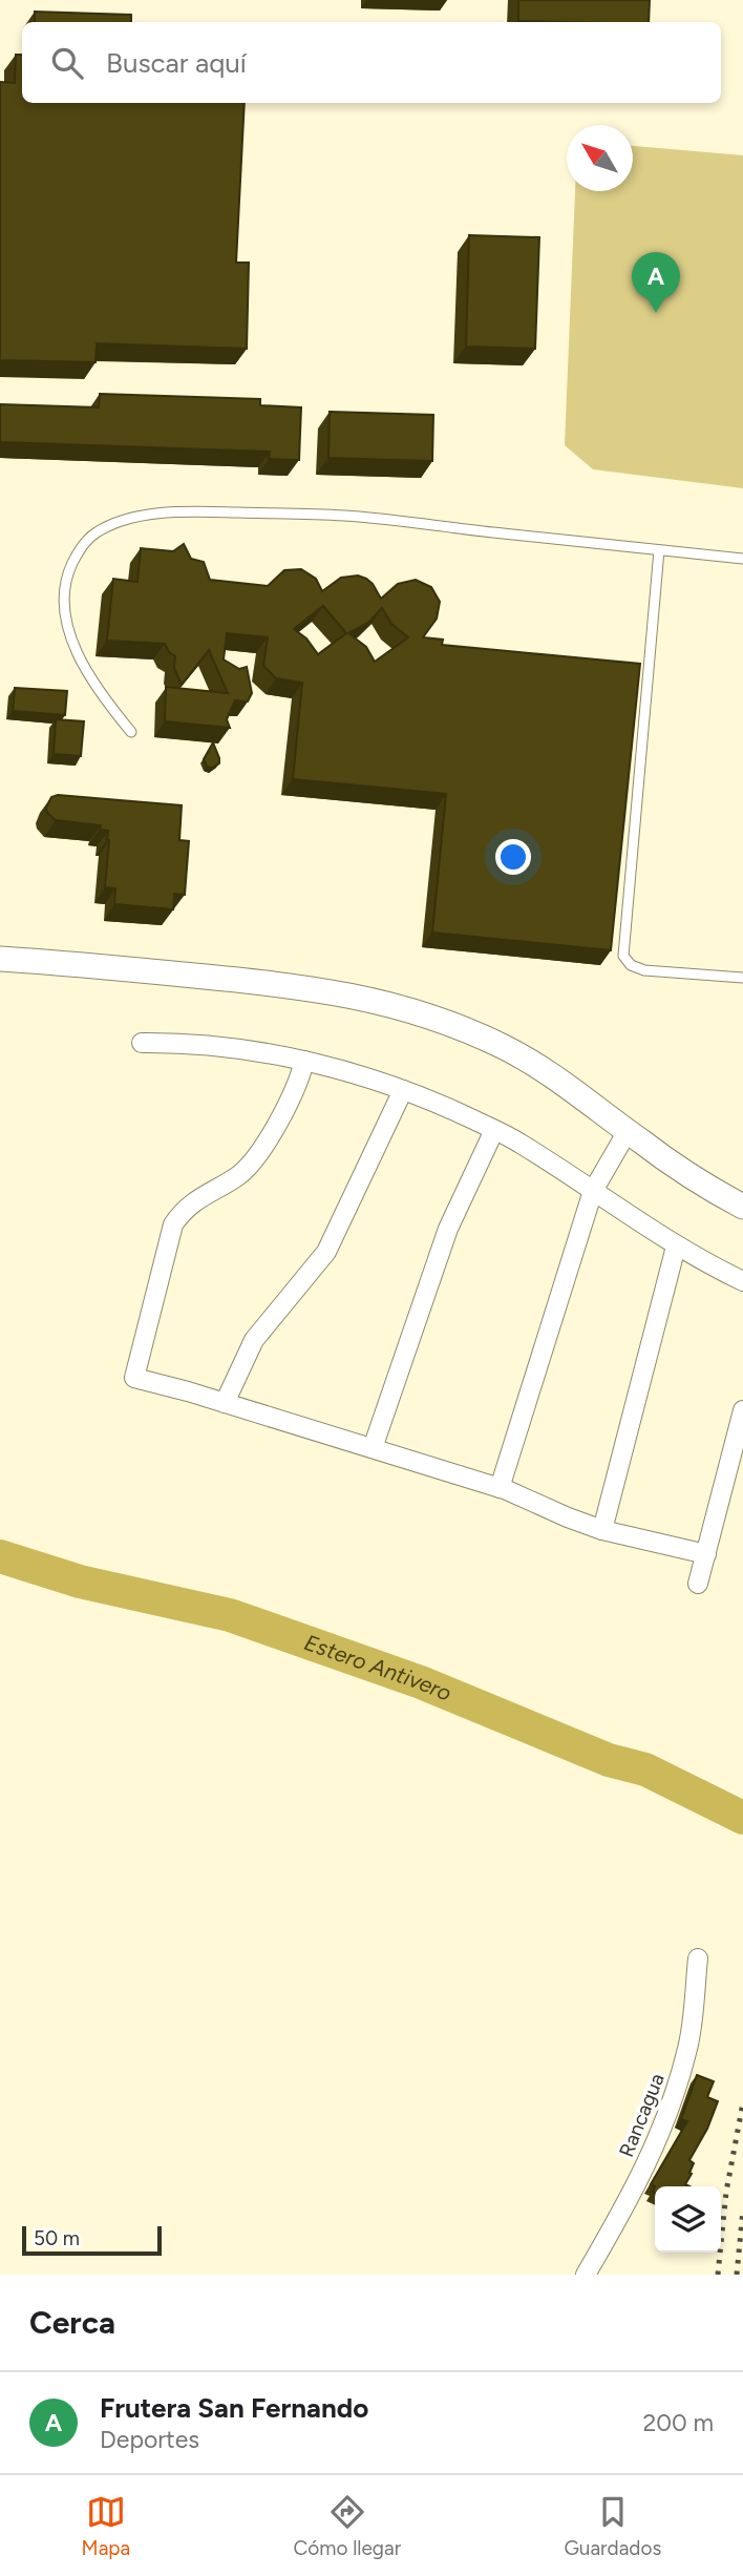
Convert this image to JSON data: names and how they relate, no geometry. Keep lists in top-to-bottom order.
{
  "streets": {
    "street": ["Rancagua"]
  },
  "water": ["Estero Antivero"],
  "scale_bar": "50 m",
  "north": "top left",
  "page": {
    "search": "Buscar aquí",
    "pins": "A",
    "scale": "50 m",
    "heading": "Cerca",
    "list": [
      {
        "mark": "A",
        "name": "Frutera San Fernando",
        "note": "Deportes",
        "value": "200 m"
      }
    ],
    "nav": ["Mapa", "Cómo llegar", "Guardados"]
  }
}
